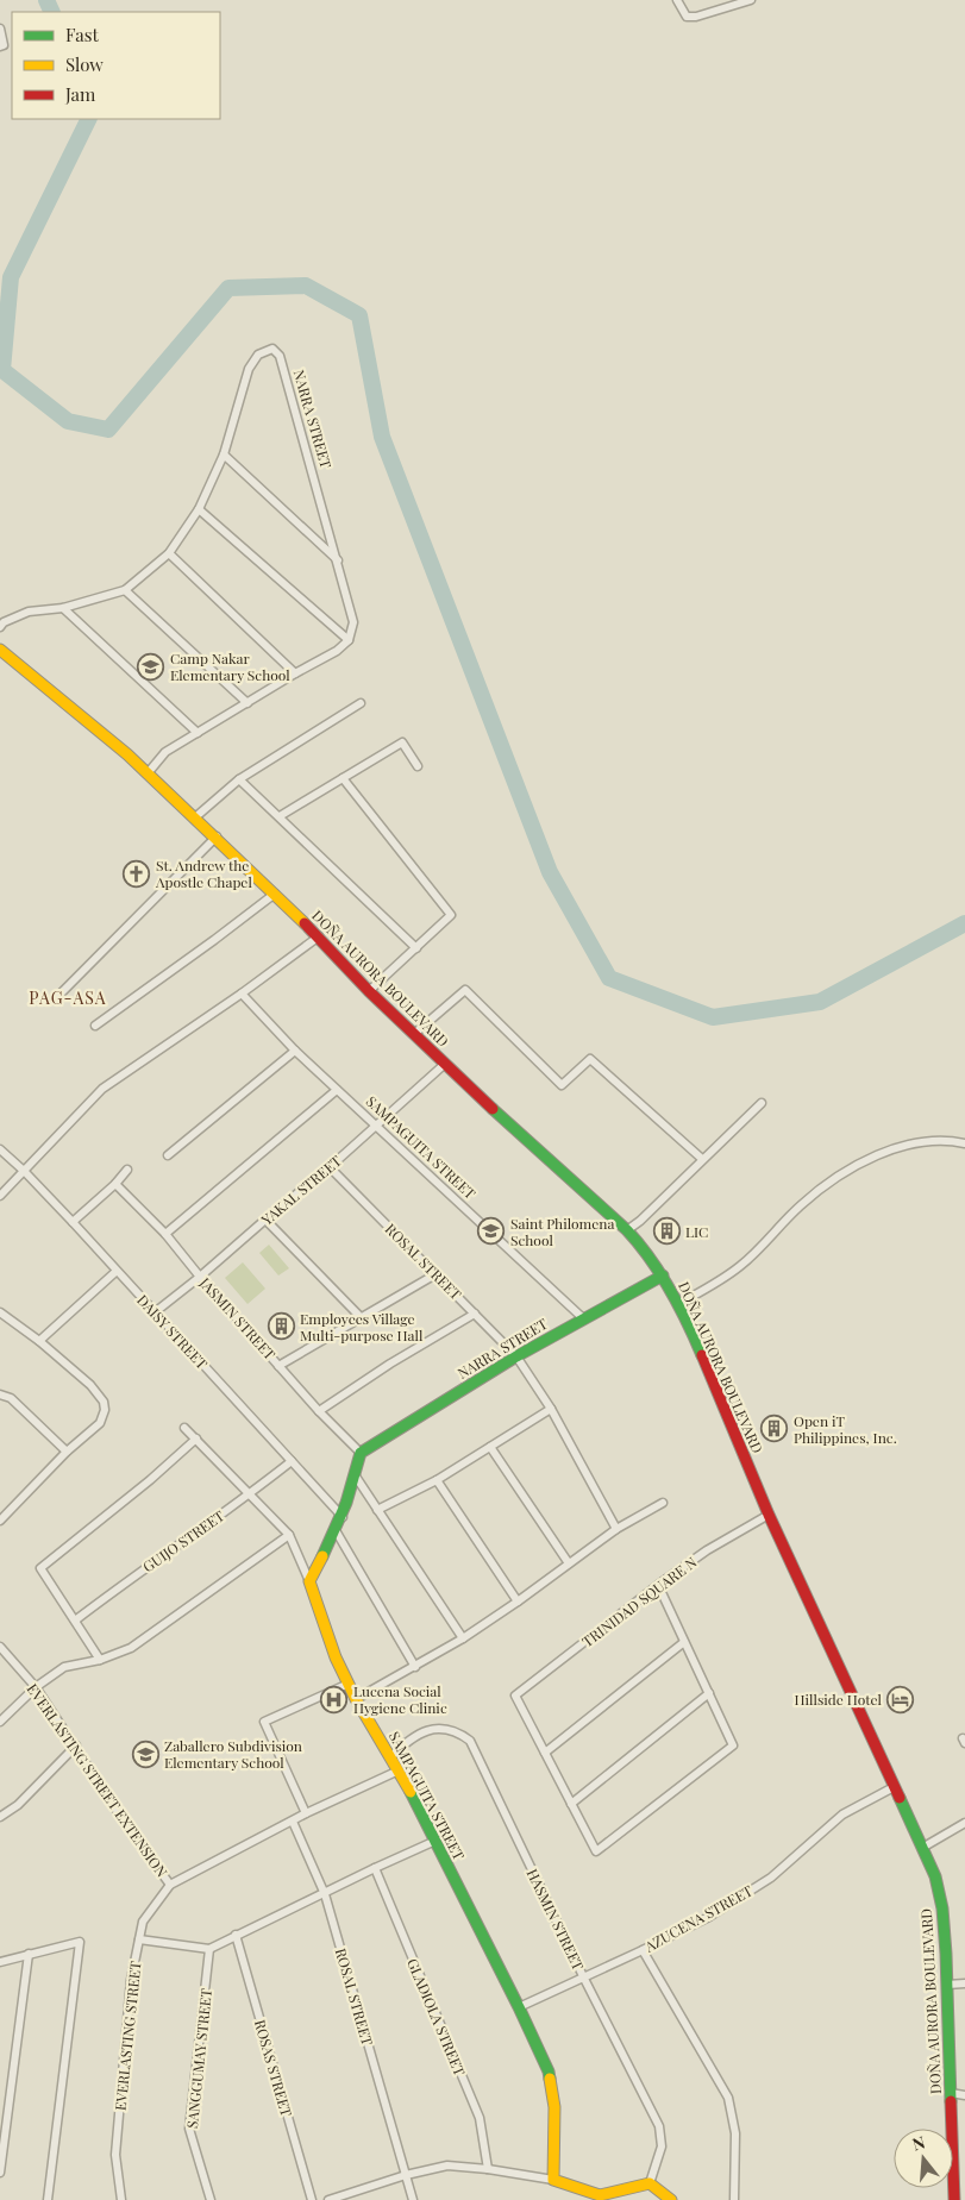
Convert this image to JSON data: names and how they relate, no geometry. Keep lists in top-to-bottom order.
{
  "streets": {
    "main road": ["NARRA STREET", "DOÑA AURORA BOULEVARD", "SAMPAGUITA STREET"],
    "street": [
      "YAKAL STREET",
      "ROSAL STREET",
      "JASMIN STREET",
      "DAISY STREET",
      "GUIJO STREET",
      "TRINIDAD SQUARE N",
      "EVERLASTING STREET EXTENSION",
      "AZUCENA STREET",
      "HASMIN STREET",
      "GLADIOLA STREET",
      "EVERLASTING STREET",
      "SANGGUMAY STREET",
      "ROSAS STREET"
    ]
  },
  "crossings": [
    ["NARRA STREET", "DOÑA AURORA BOULEVARD"],
    ["NARRA STREET", "SAMPAGUITA STREET"],
    ["NARRA STREET", "ROSAL STREET"],
    ["NARRA STREET", "JASMIN STREET"],
    ["DOÑA AURORA BOULEVARD", "YAKAL STREET"],
    ["DOÑA AURORA BOULEVARD", "TRINIDAD SQUARE N"],
    ["DOÑA AURORA BOULEVARD", "AZUCENA STREET"],
    ["SAMPAGUITA STREET", "YAKAL STREET"],
    ["SAMPAGUITA STREET", "GUIJO STREET"],
    ["SAMPAGUITA STREET", "AZUCENA STREET"],
    ["SAMPAGUITA STREET", "HASMIN STREET"],
    ["SAMPAGUITA STREET", "EVERLASTING STREET"],
    ["YAKAL STREET", "ROSAL STREET"],
    ["YAKAL STREET", "JASMIN STREET"],
    ["YAKAL STREET", "DAISY STREET"],
    ["ROSAL STREET", "EVERLASTING STREET"],
    ["DAISY STREET", "GUIJO STREET"],
    ["EVERLASTING STREET EXTENSION", "EVERLASTING STREET"],
    ["AZUCENA STREET", "HASMIN STREET"]
  ],
  "districts": ["PAG-ASA"],
  "places": {
    "school or university": ["Camp Nakar Elementary School", "Saint Philomena School", "Zaballero Subdivision Elementary School"],
    "church": ["St. Andrew the Apostle Chapel"],
    "building": ["LIC", "Employees Village Multi-purpose Hall", "Open iT Philippines, Inc."],
    "hospital": ["Lucena Social Hygiene Clinic"],
    "hotel": ["Hillside Hotel"]
  },
  "legend": ["Fast", "Slow", "Jam"],
  "north": "top"
}
